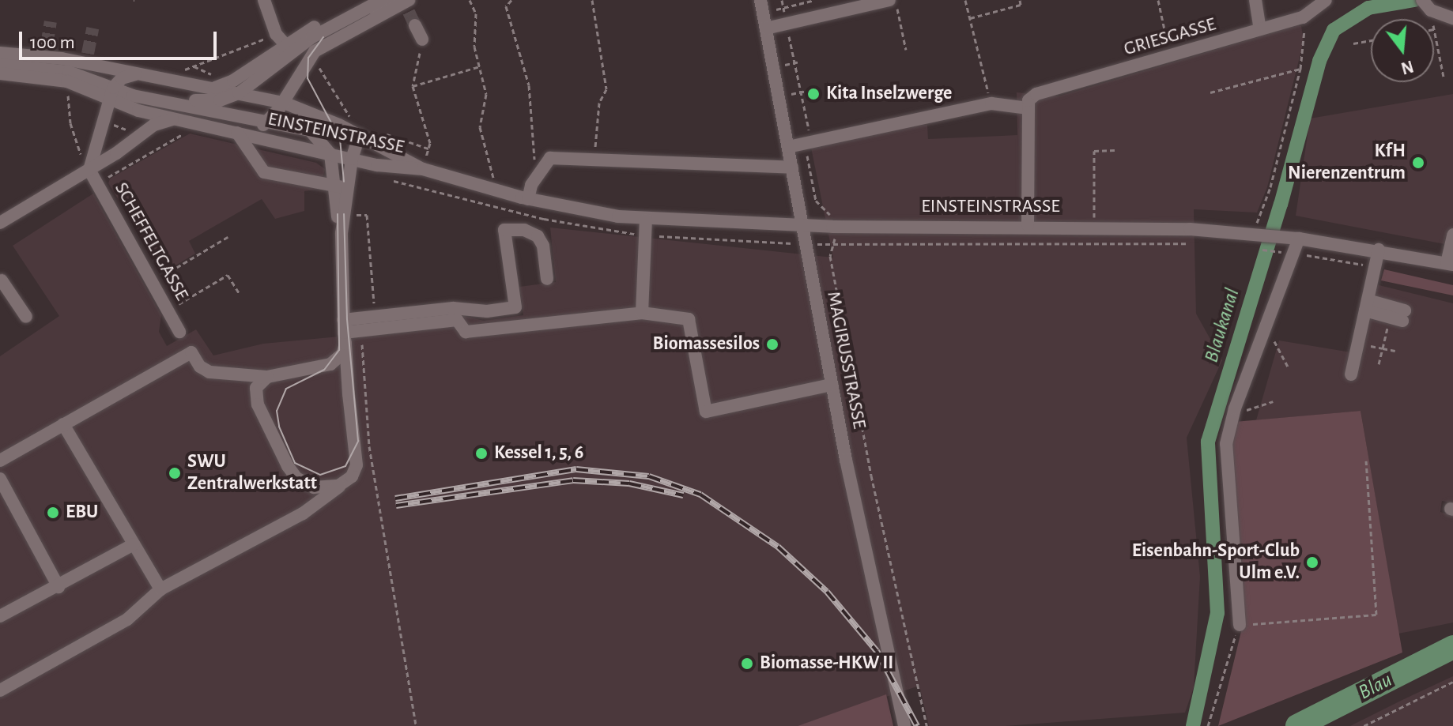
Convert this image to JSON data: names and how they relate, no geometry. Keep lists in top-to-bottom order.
{
  "streets": {
    "street": [
      "GRIESGASSE",
      "EINSTEINSTRASSE",
      "SCHEFFELTGASSE",
      "MAGIRUSSTRASSE"
    ]
  },
  "crossings": [
    ["EINSTEINSTRASSE", "MAGIRUSSTRASSE"]
  ],
  "water": ["Blaukanal", "Blau"],
  "places": [
    "Kita Inselzwerge",
    "KfH Nierenzentrum",
    "Biomassesilos",
    "Kessel 1, 5, 6",
    "SWU Zentralwerkstatt",
    "EBU",
    "Eisenbahn-Sport-Club Ulm e.V.",
    "Biomasse-HKW II"
  ],
  "scale_bar": "100 m",
  "north": "bottom"
}
